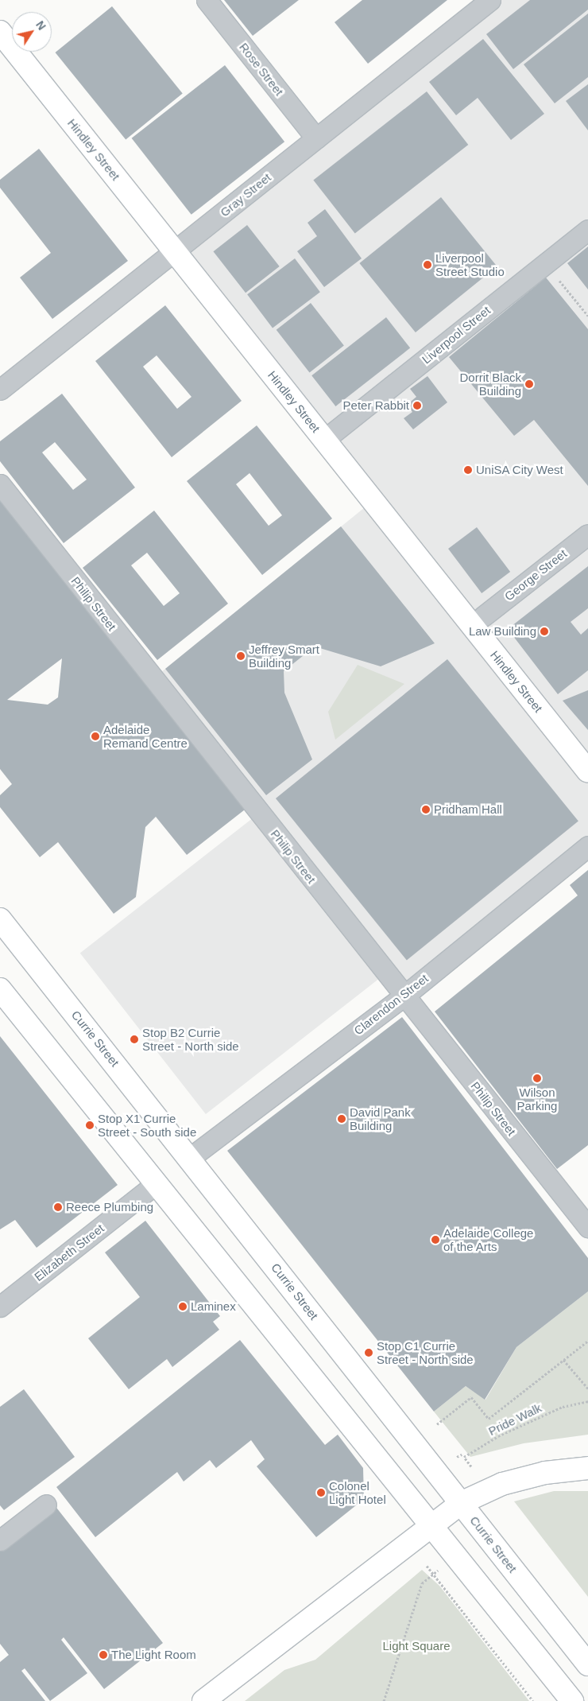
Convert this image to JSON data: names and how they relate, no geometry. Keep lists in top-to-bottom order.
{
  "streets": {
    "main road": ["Hindley Street", "Currie Street"],
    "street": [
      "Rose Street",
      "Gray Street",
      "Liverpool Street",
      "George Street",
      "Philip Street",
      "Clarendon Street",
      "Elizabeth Street"
    ],
    "path": ["Pride Walk"]
  },
  "crossings": [
    ["Rose Street", "Gray Street"],
    ["Hindley Street", "Gray Street"],
    ["Hindley Street", "Liverpool Street"],
    ["Philip Street", "Clarendon Street"],
    ["Clarendon Street", "Currie Street"]
  ],
  "parks": ["Light Square"],
  "places": [
    "Liverpool Street Studio",
    "Dorrit Black Building",
    "Peter Rabbit",
    "UniSA City West",
    "Law Building",
    "Jeffrey Smart Building",
    "Adelaide Remand Centre",
    "Pridham Hall",
    "Stop B2 Currie Street - North side",
    "Wilson Parking",
    "David Pank Building",
    "Stop X1 Currie Street - South side",
    "Reece Plumbing",
    "Adelaide College of the Arts",
    "Laminex",
    "Stop C1 Currie Street - North side",
    "Colonel Light Hotel",
    "The Light Room"
  ],
  "north": "top right"
}
